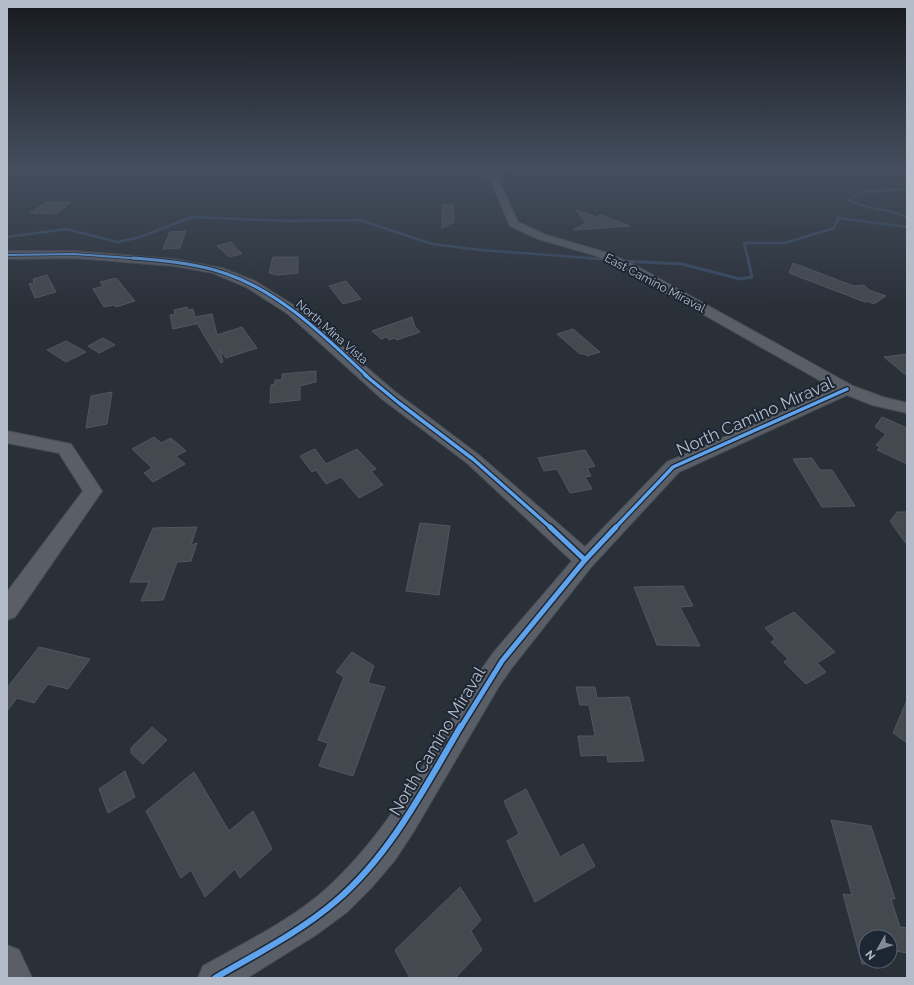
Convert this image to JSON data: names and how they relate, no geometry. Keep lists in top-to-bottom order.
{
  "streets": {
    "street": ["East Camino Miraval", "North Mina Vista", "North Camino Miraval"]
  },
  "crossings": [
    ["East Camino Miraval", "North Camino Miraval"],
    ["North Mina Vista", "North Camino Miraval"]
  ],
  "north": "bottom left"
}
